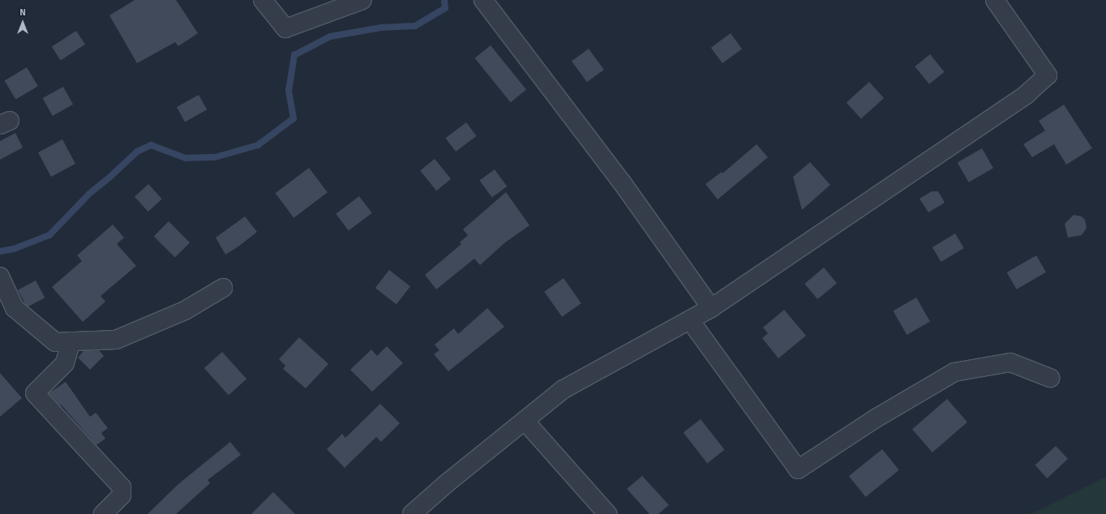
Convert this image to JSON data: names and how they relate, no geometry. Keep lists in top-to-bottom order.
{
  "north": "top"
}
